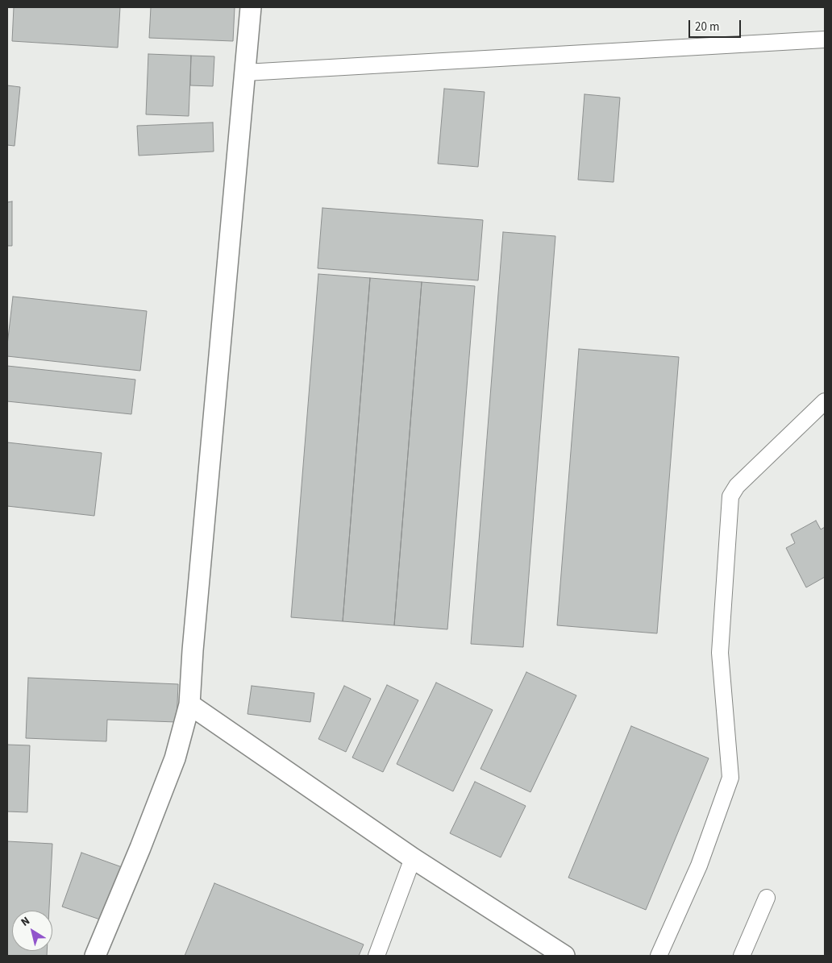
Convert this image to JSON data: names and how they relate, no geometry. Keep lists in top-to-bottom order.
{
  "scale_bar": "20 m",
  "north": "top left"
}
